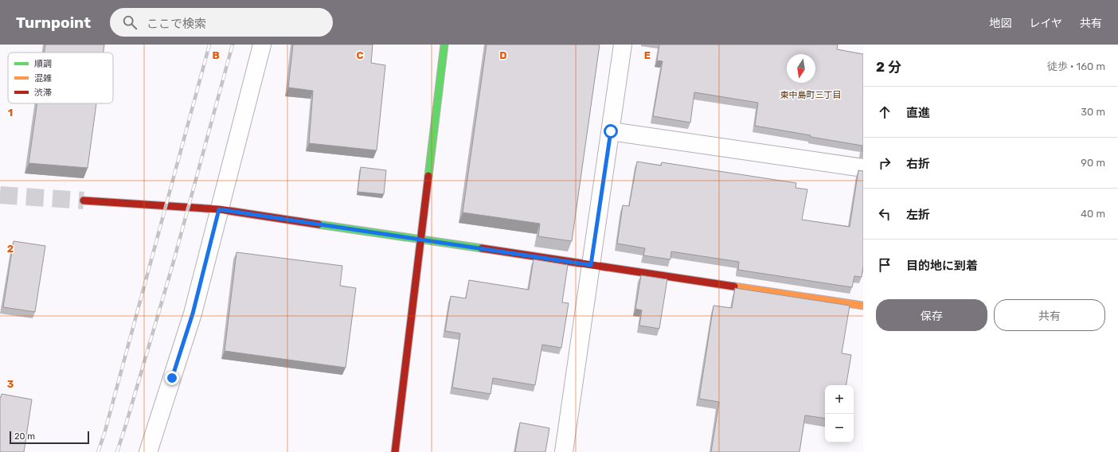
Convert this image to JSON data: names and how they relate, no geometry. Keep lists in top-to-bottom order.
{
  "districts": ["東中島町三丁目"],
  "legend": ["順調", "混雑", "渋滞"],
  "scale_bar": "20 m",
  "north": "bottom",
  "page": {
    "header": "Turnpoint",
    "search": "ここで検索",
    "nav": ["地図", "レイヤ", "共有"],
    "heading": ["2 分", "徒歩 · 160 m"],
    "list": [
      ["直進", "30 m"],
      ["右折", "90 m"],
      ["左折", "40 m"],
      "目的地に到着"
    ],
    "buttons": ["保存", "共有"],
    "map_buttons": ["+", "−"],
    "scale": "20 m"
  },
  "grid": {
    "columns": [
      "B",
      "C",
      "D",
      "E"
    ],
    "rows": ["1", "2", "3"]
  }
}
